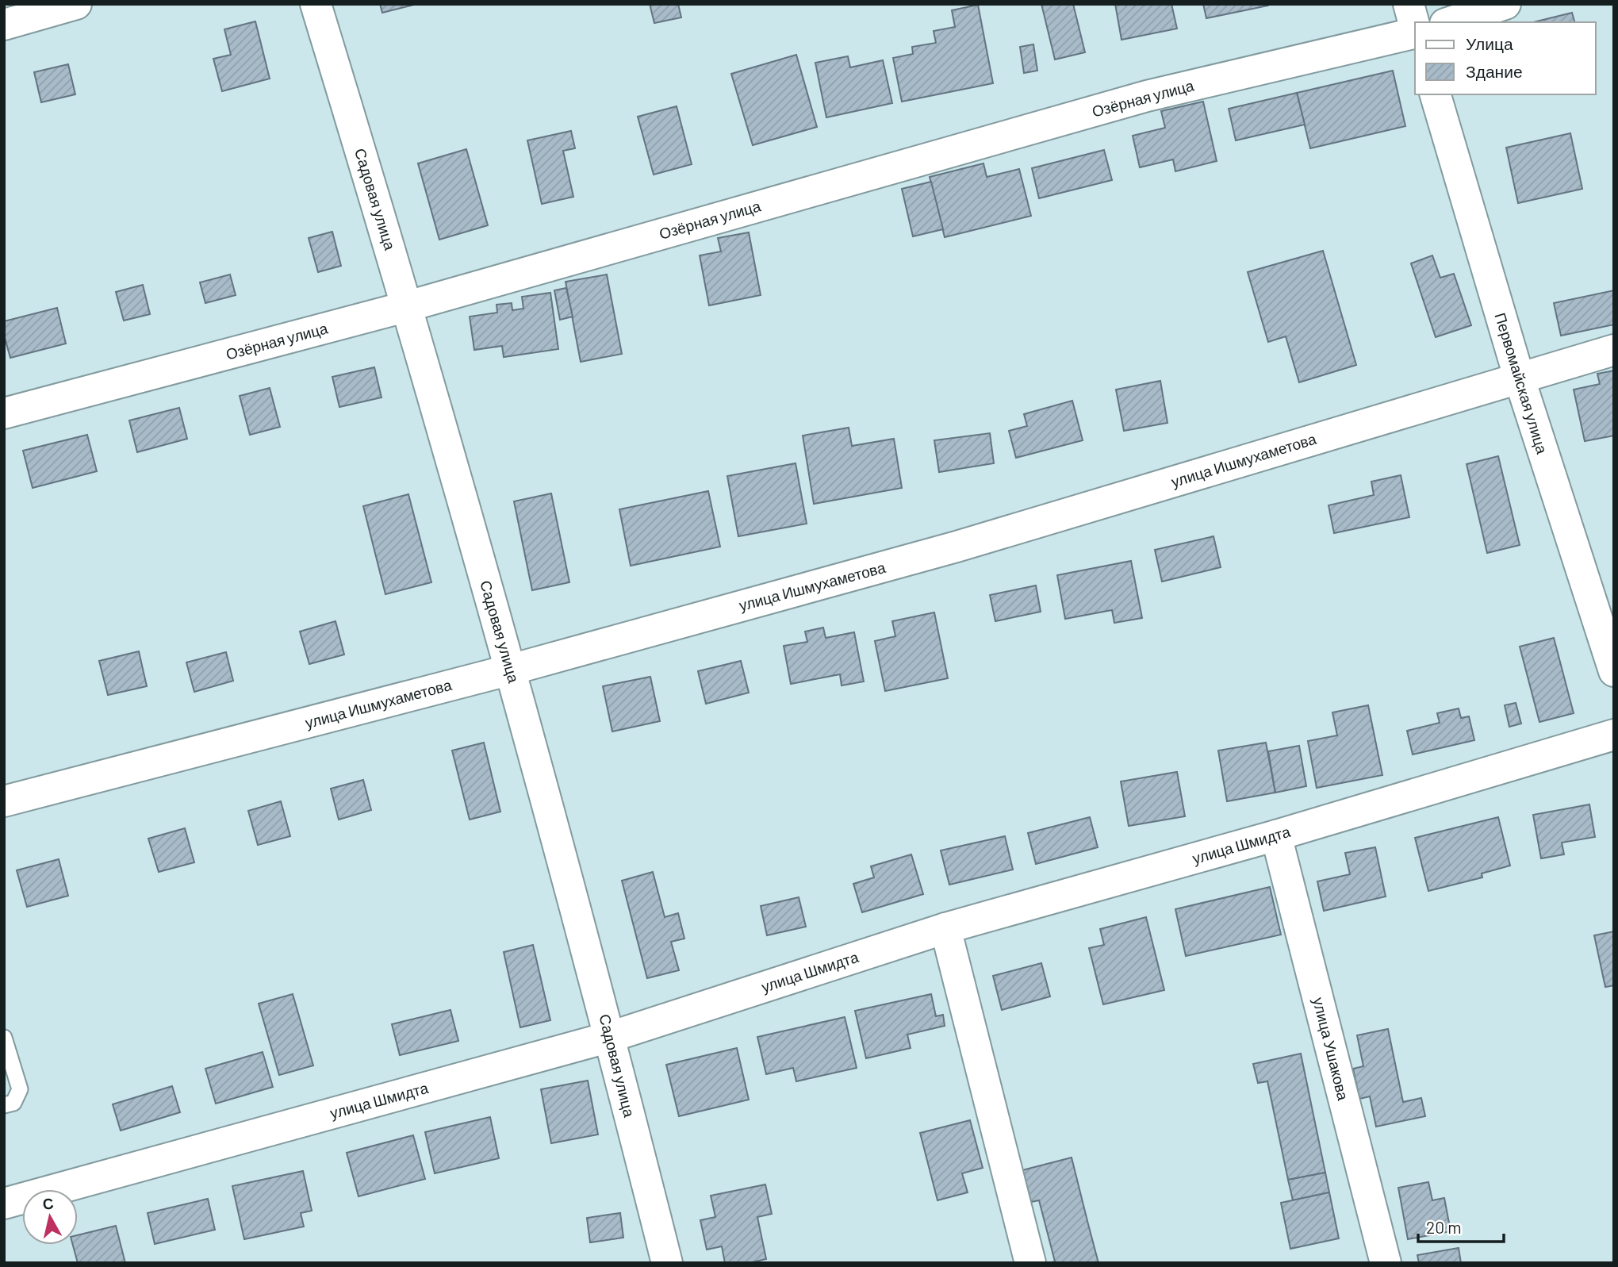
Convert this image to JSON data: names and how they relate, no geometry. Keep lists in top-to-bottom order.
{
  "streets": {
    "street": [
      "Озёрная улица",
      "Садовая улица",
      "Первомайская улица",
      "улица Ишмухаметова",
      "улица Шмидта",
      "улица Ушакова"
    ]
  },
  "crossings": [
    ["Озёрная улица", "Садовая улица"],
    ["Садовая улица", "улица Ишмухаметова"],
    ["Садовая улица", "улица Шмидта"],
    ["Первомайская улица", "улица Ишмухаметова"],
    ["улица Шмидта", "улица Ушакова"]
  ],
  "legend": ["Улица", "Здание"],
  "scale_bar": "20 m",
  "north": "top"
}
